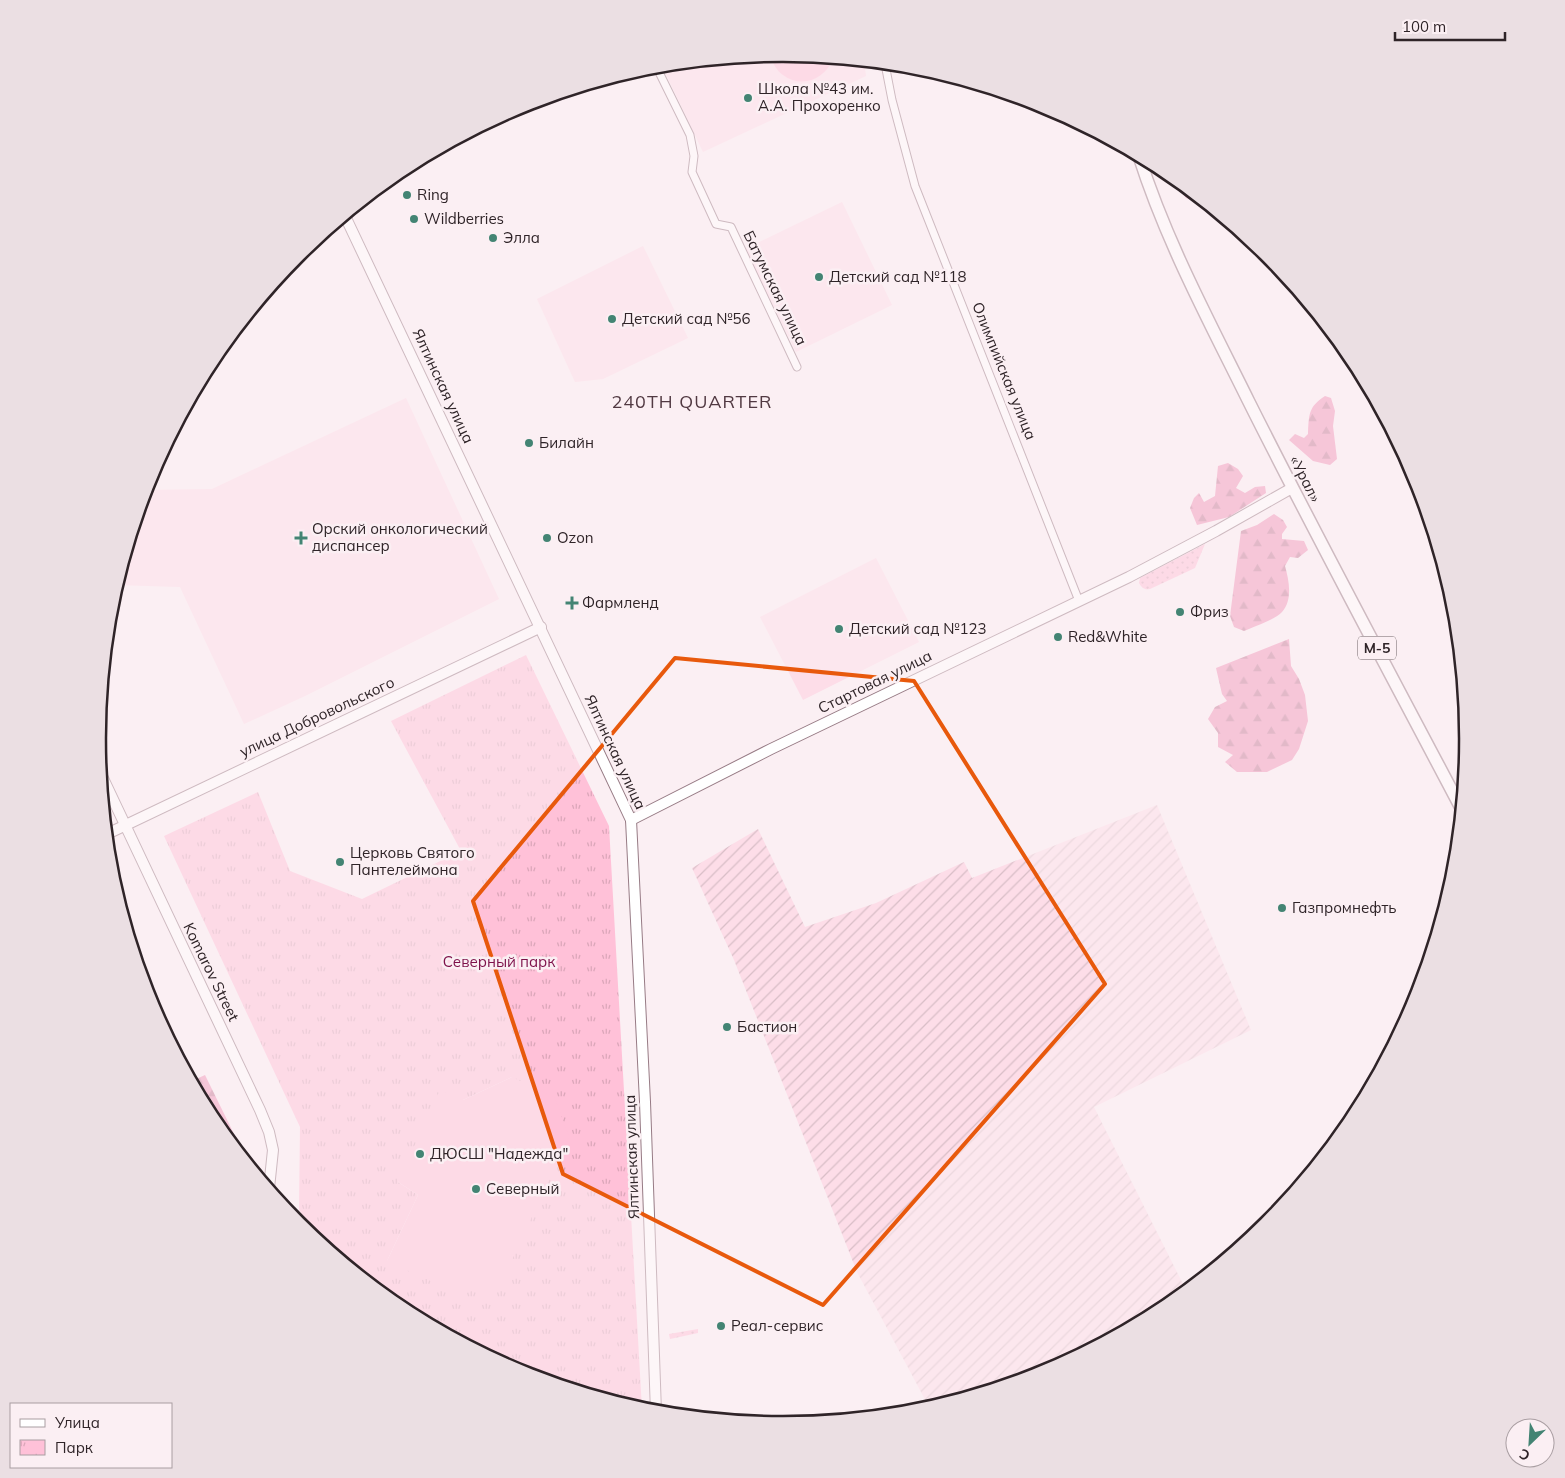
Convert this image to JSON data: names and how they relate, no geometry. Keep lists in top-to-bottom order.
{
  "streets": {
    "main road": [
      "Ялтинская улица",
      "«Урал»",
      "М-5",
      "Стартовая улица",
      "улица Добровольского",
      "Komarov Street"
    ],
    "street": ["Батумская улица", "Олимпийская улица"]
  },
  "crossings": [
    ["Олимпийская улица", "Стартовая улица"],
    ["Ялтинская улица", "Стартовая улица"],
    ["Ялтинская улица", "улица Добровольского"],
    ["«Урал»", "Стартовая улица"],
    ["улица Добровольского", "Komarov Street"]
  ],
  "districts": ["240TH QUARTER"],
  "parks": ["Северный парк"],
  "places": {
    "other": [
      "Школа №43 им. А.А. Прохоренко",
      "Ring",
      "Wildberries",
      "Элла",
      "Детский сад №118",
      "Детский сад №56",
      "Билайн",
      "Ozon",
      "Фриз",
      "Детский сад №123",
      "Red&White",
      "Церковь Святого Пантелеймона",
      "Газпромнефть",
      "Бастион",
      "ДЮСШ \"Надежда\"",
      "Северный",
      "Реал-сервис"
    ],
    "health": ["Орский онкологический диспансер", "Фармленд"]
  },
  "legend": ["Улица", "Парк"],
  "scale_bar": "100 m",
  "north": "bottom left"
}
